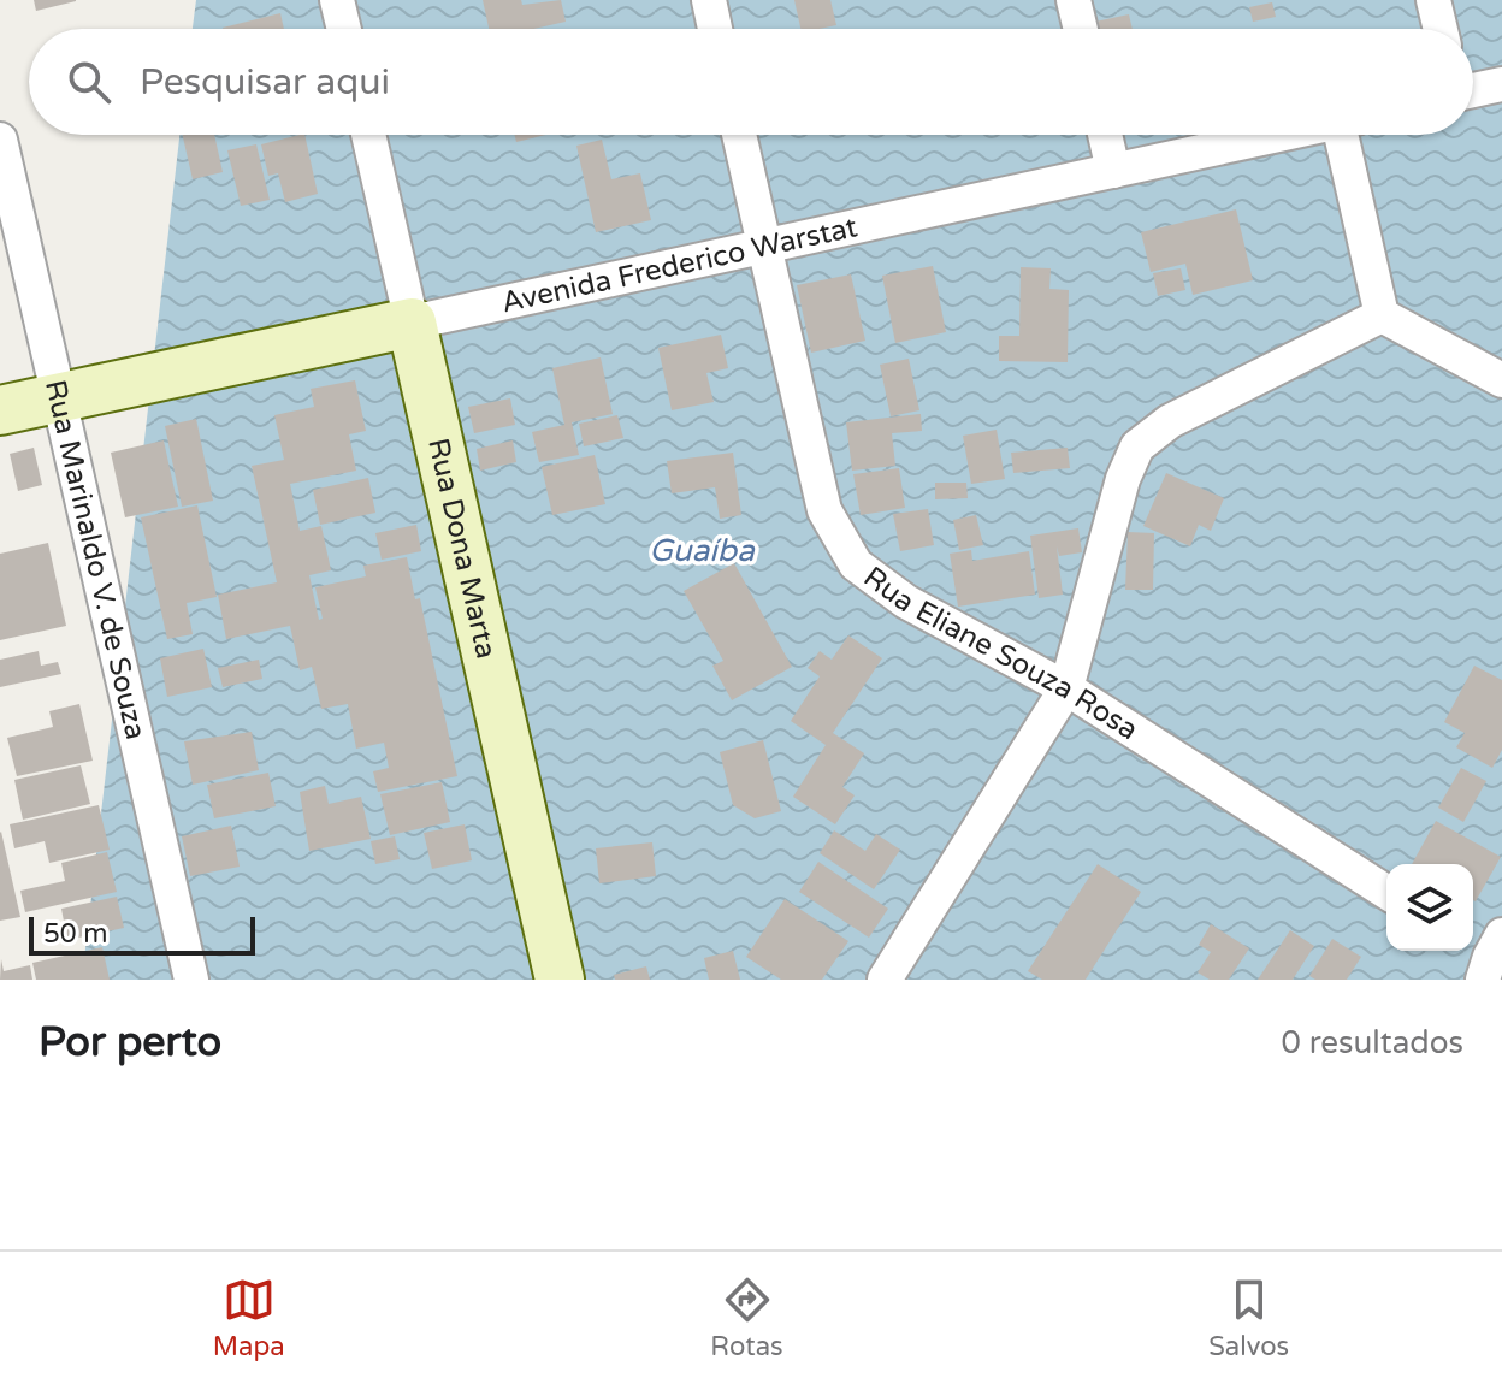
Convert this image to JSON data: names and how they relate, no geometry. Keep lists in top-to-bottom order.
{
  "streets": {
    "street": [
      "Avenida Frederico Warstat",
      "Rua Dona Marta",
      "Rua Marinaldo V. de Souza",
      "Rua Eliane Souza Rosa"
    ]
  },
  "crossings": [
    ["Avenida Frederico Warstat", "Rua Dona Marta"],
    ["Avenida Frederico Warstat", "Rua Marinaldo V. de Souza"],
    ["Avenida Frederico Warstat", "Rua Eliane Souza Rosa"]
  ],
  "water": ["Guaíba"],
  "scale_bar": "50 m",
  "page": {
    "search": "Pesquisar aqui",
    "scale": "50 m",
    "heading": ["Por perto", "0 resultados"],
    "nav": ["Mapa", "Rotas", "Salvos"]
  }
}
